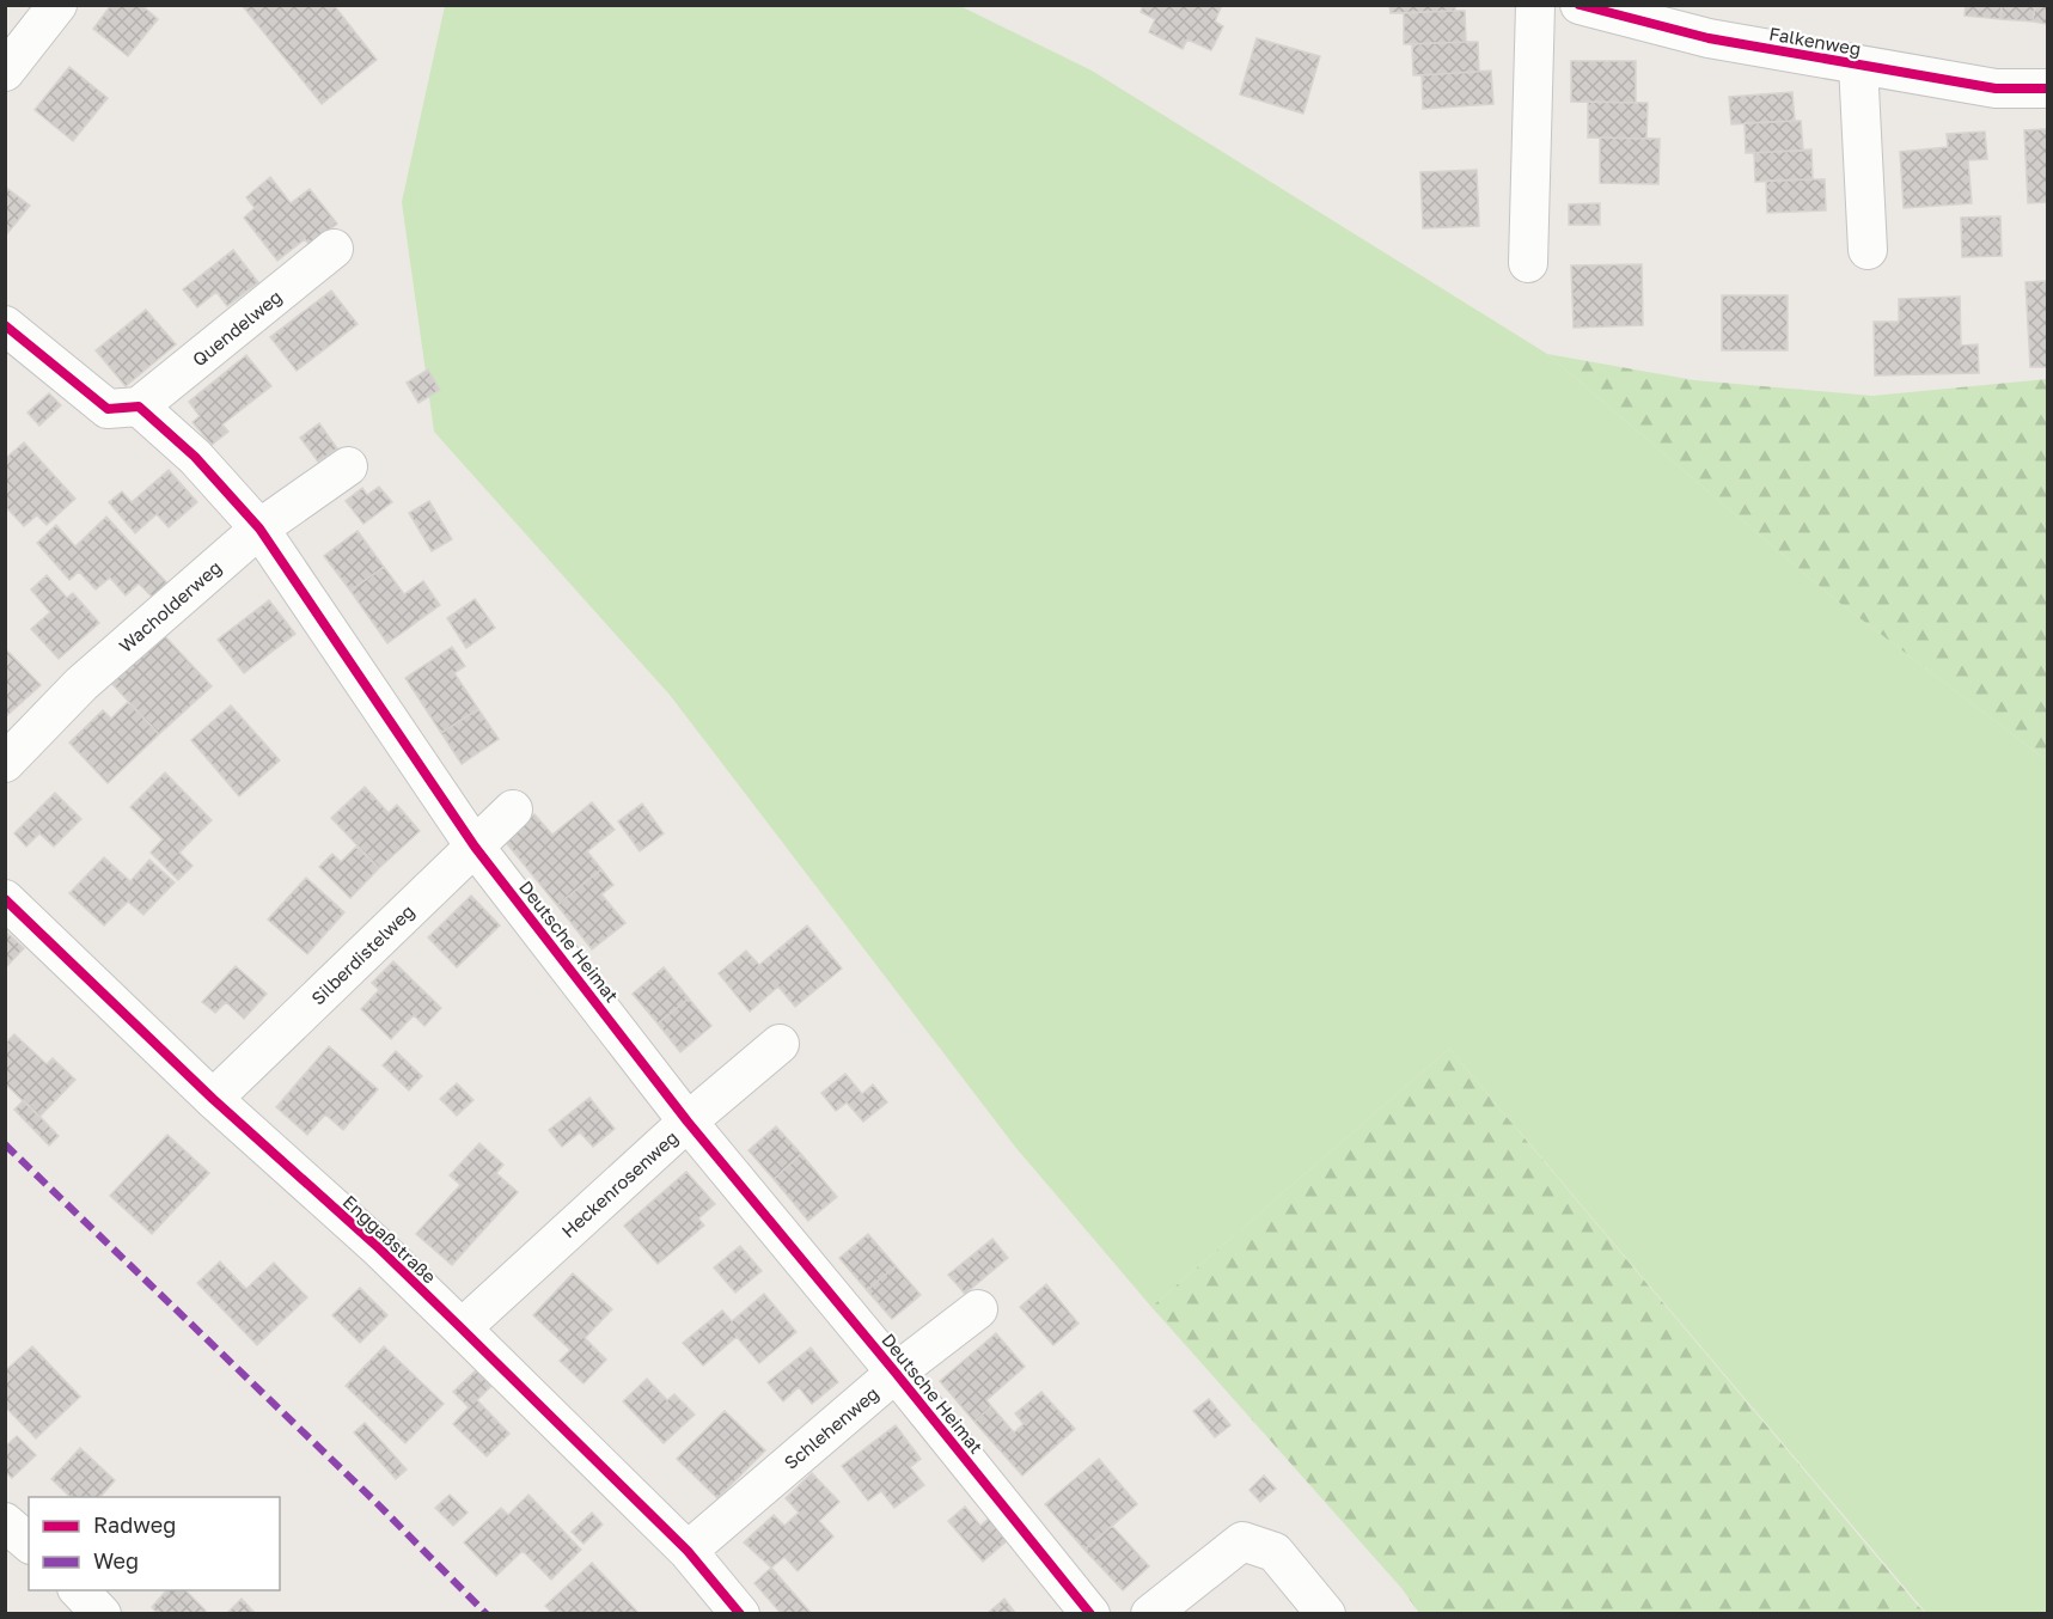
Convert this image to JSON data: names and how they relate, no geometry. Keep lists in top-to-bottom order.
{
  "streets": {
    "street": [
      "Falkenweg",
      "Quendelweg",
      "Wacholderweg",
      "Deutsche Heimat",
      "Silberdistelweg",
      "Heckenrosenweg",
      "Enggaßstraße",
      "Schlehenweg"
    ]
  },
  "crossings": [
    ["Quendelweg", "Deutsche Heimat"],
    ["Wacholderweg", "Deutsche Heimat"],
    ["Deutsche Heimat", "Silberdistelweg"],
    ["Deutsche Heimat", "Heckenrosenweg"],
    ["Deutsche Heimat", "Schlehenweg"],
    ["Silberdistelweg", "Enggaßstraße"],
    ["Heckenrosenweg", "Enggaßstraße"],
    ["Enggaßstraße", "Schlehenweg"]
  ],
  "legend": ["Radweg", "Weg"]
}
